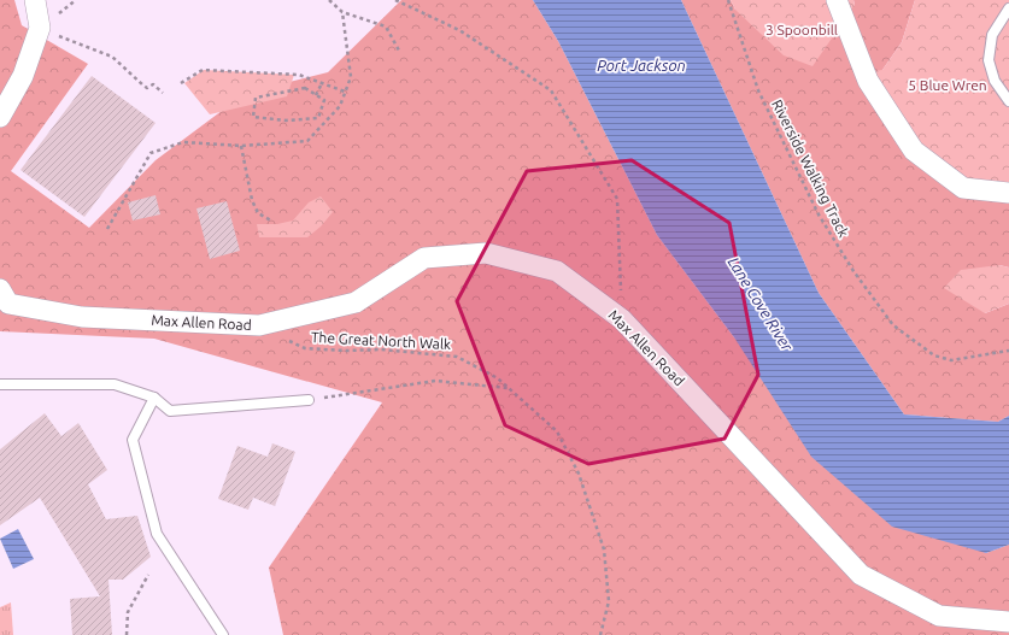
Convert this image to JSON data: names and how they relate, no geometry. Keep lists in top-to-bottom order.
{
  "streets": {
    "street": ["Max Allen Road"],
    "path": ["Riverside Walking Track", "The Great North Walk"]
  },
  "crossings": [
    ["Max Allen Road", "The Great North Walk"]
  ],
  "water": ["Port Jackson", "Lane Cove River"],
  "parks": ["3 Spoonbill", "5 Blue Wren"]
}
